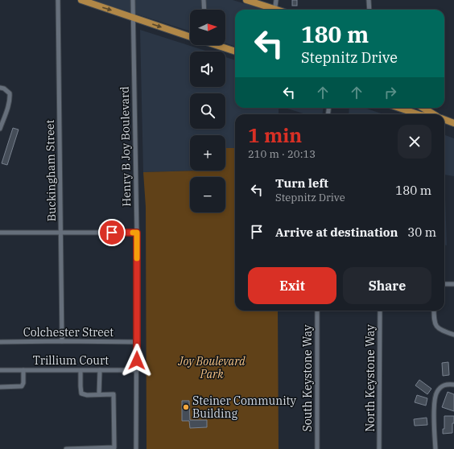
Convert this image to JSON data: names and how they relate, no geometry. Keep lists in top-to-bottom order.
{
  "streets": {
    "street": [
      "Henry B Joy Boulevard",
      "Buckingham Street",
      "Colchester Street",
      "Trillium Court",
      "South Keystone Way",
      "North Keystone Way"
    ]
  },
  "crossings": [
    ["Henry B Joy Boulevard", "Colchester Street"],
    ["Henry B Joy Boulevard", "Trillium Court"],
    ["Buckingham Street", "Colchester Street"]
  ],
  "parks": ["Joy Boulevard Park"],
  "places": ["Steiner Community Building"],
  "north": "right",
  "page": {
    "map_buttons": ["+", "−"],
    "turn": ["180 m", "Stepnitz Drive"],
    "heading": ["1 min", "210 m · 20:13"],
    "list": [
      {
        "name": "Turn left",
        "note": "Stepnitz Drive",
        "value": "180 m"
      },
      {
        "name": "Arrive at destination",
        "value": "30 m"
      }
    ],
    "buttons": ["Exit", "Share"]
  }
}
